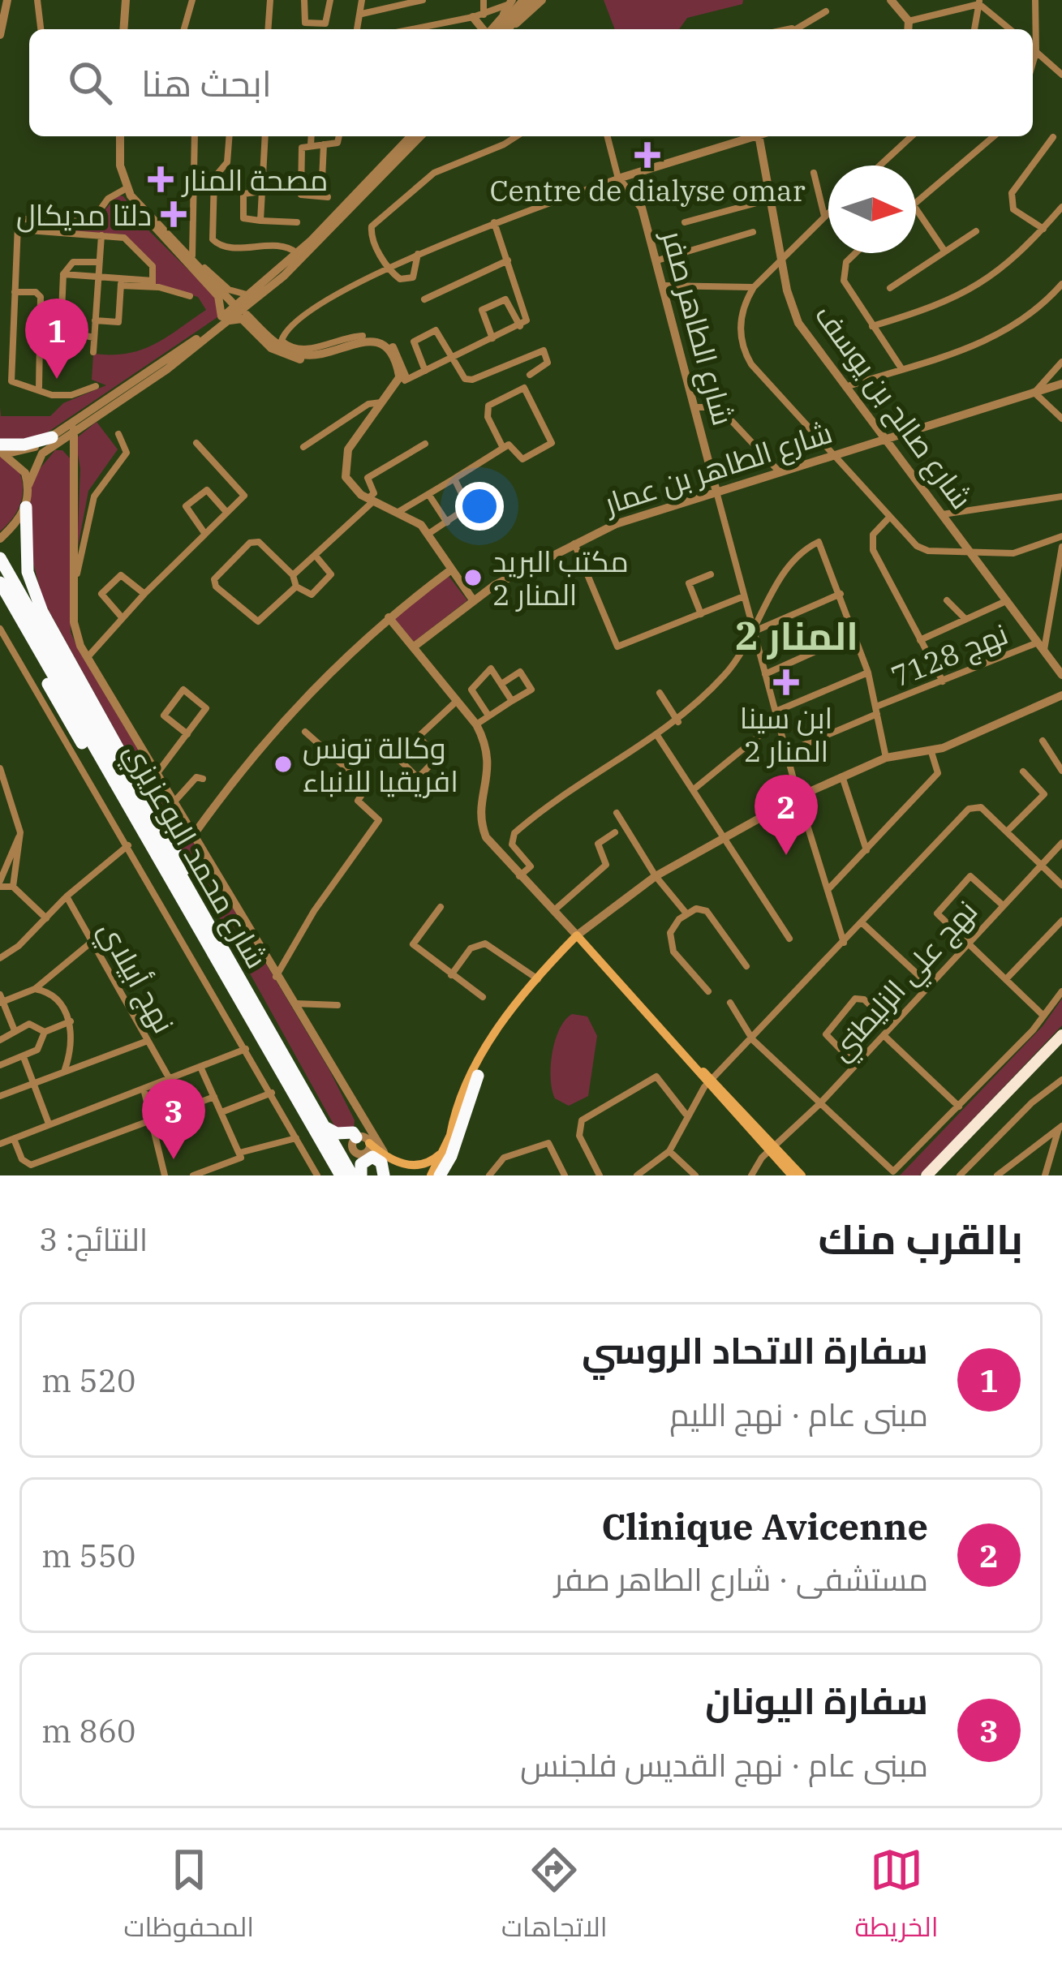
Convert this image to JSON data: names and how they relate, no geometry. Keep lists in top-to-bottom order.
{
  "streets": {
    "highway": ["شارع محمد البوعزيزي"],
    "street": [
      "شارع الطاهر صفر",
      "شارع صالح بن يوسف",
      "شارع الطاهر بن عمار",
      "نهج 7128",
      "نهج أبيلاي",
      "نهج علي الزليطني"
    ]
  },
  "crossings": [
    ["شارع الطاهر صفر", "شارع الطاهر بن عمار"],
    ["شارع الطاهر صفر", "نهج 7128"],
    ["شارع صالح بن يوسف", "شارع الطاهر بن عمار"],
    ["شارع صالح بن يوسف", "نهج 7128"]
  ],
  "districts": ["المنار 2"],
  "places": {
    "health": [
      "Centre de dialyse omar",
      "مصحة المنار",
      "دلتا مديكال",
      "ابن سينا المنار 2"
    ],
    "other": ["مكتب البريد المنار 2", "وكالة تونس افريقيا للانباء"]
  },
  "north": "right",
  "page": {
    "search": "ابحث هنا",
    "pins": ["1", "2", "3"],
    "heading": ["بالقرب منك", "النتائج: 3"],
    "list": [
      {
        "mark": "1",
        "name": "سفارة الاتحاد الروسي",
        "note": "مبنى عام · نهج الليم",
        "value": "520 m"
      },
      {
        "mark": "2",
        "name": "Clinique Avicenne",
        "note": "مستشفى · شارع الطاهر صفر",
        "value": "550 m"
      },
      {
        "mark": "3",
        "name": "سفارة اليونان",
        "note": "مبنى عام · نهج القديس فلجنس",
        "value": "860 m"
      }
    ],
    "nav": ["الخريطة", "الاتجاهات", "المحفوظات"]
  }
}
